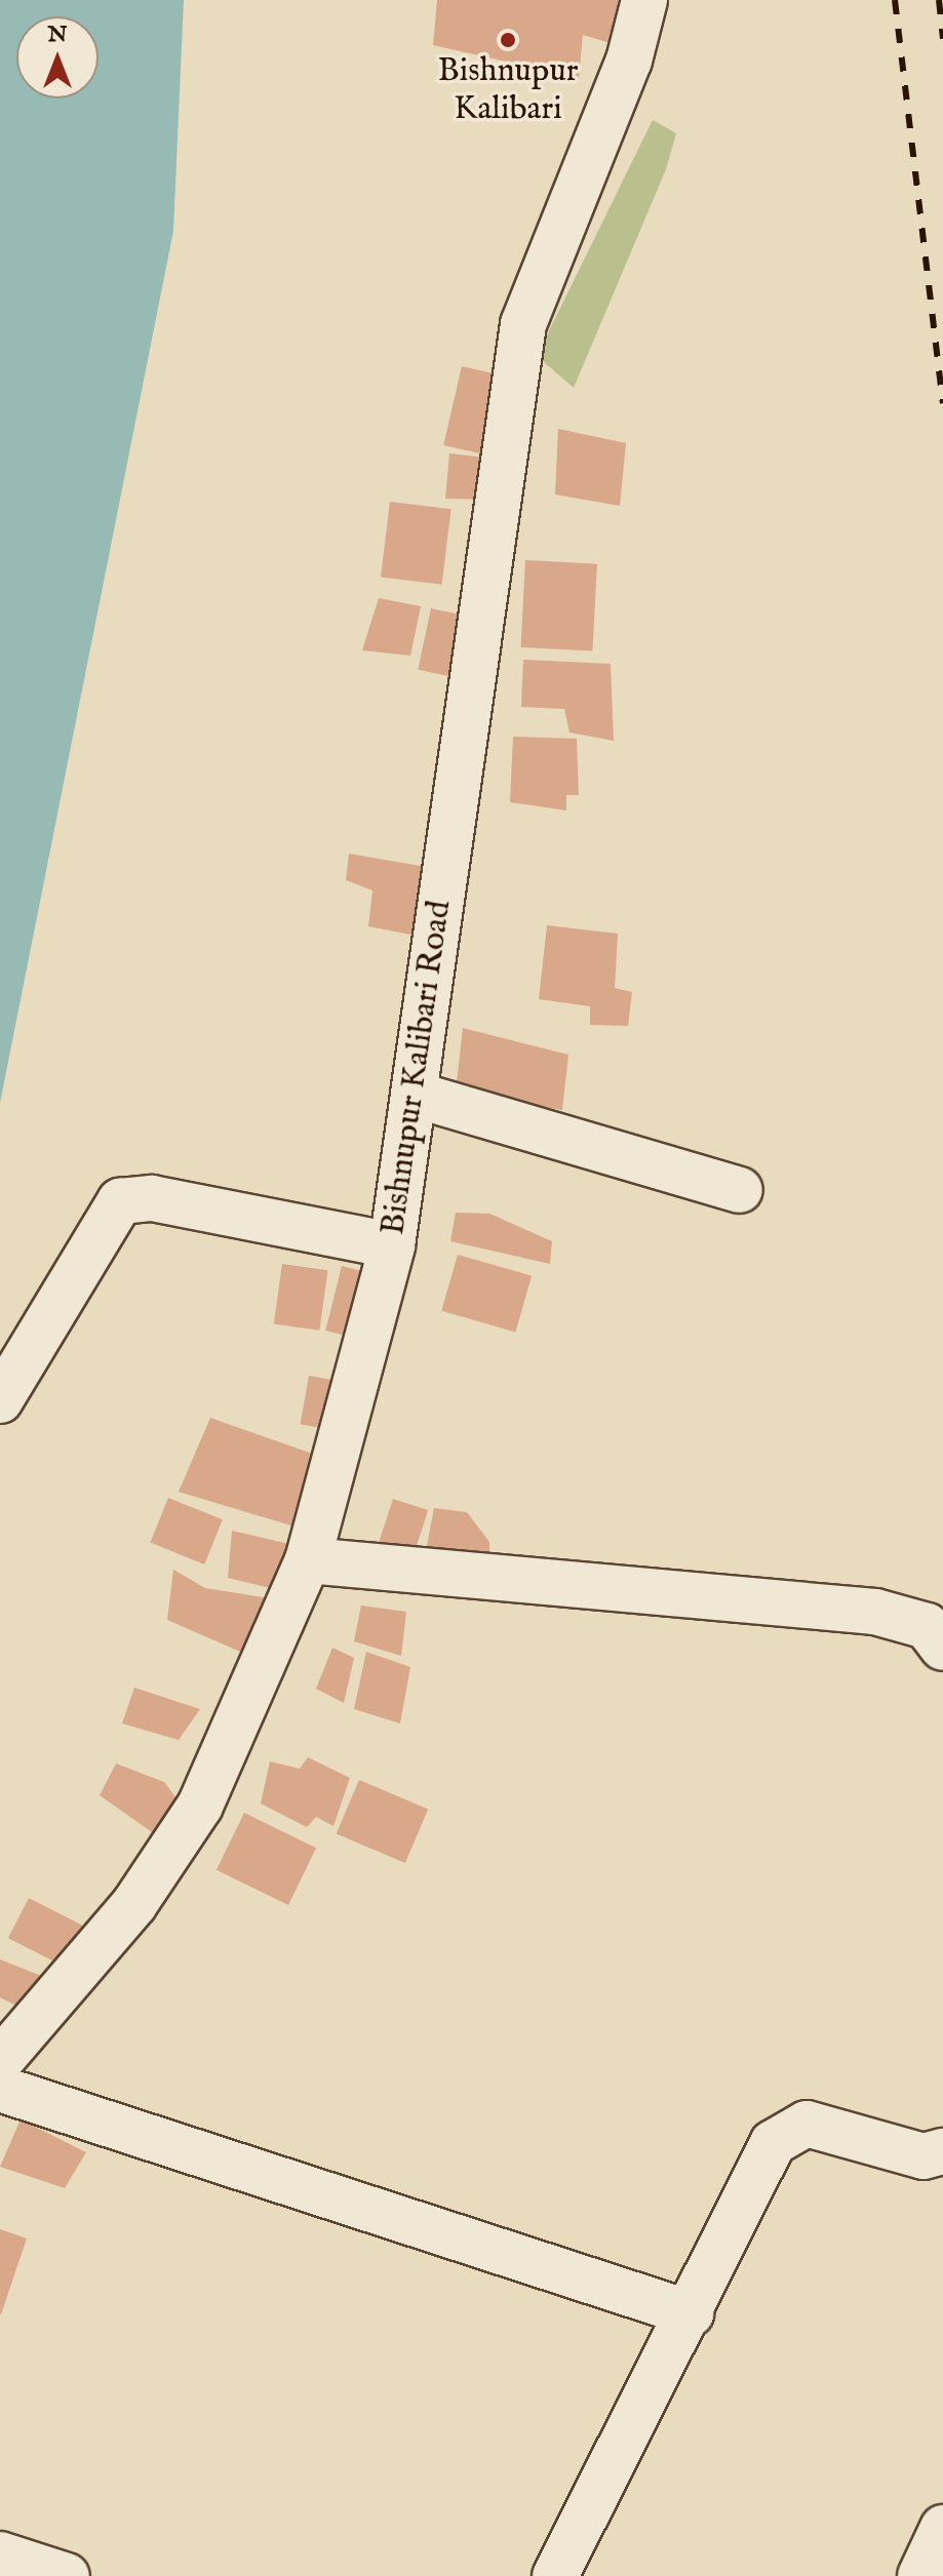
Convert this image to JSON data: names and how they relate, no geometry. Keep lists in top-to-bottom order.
{
  "streets": {
    "street": ["Bishnupur Kalibari Road"]
  },
  "places": ["Bishnupur Kalibari"],
  "north": "top"
}
